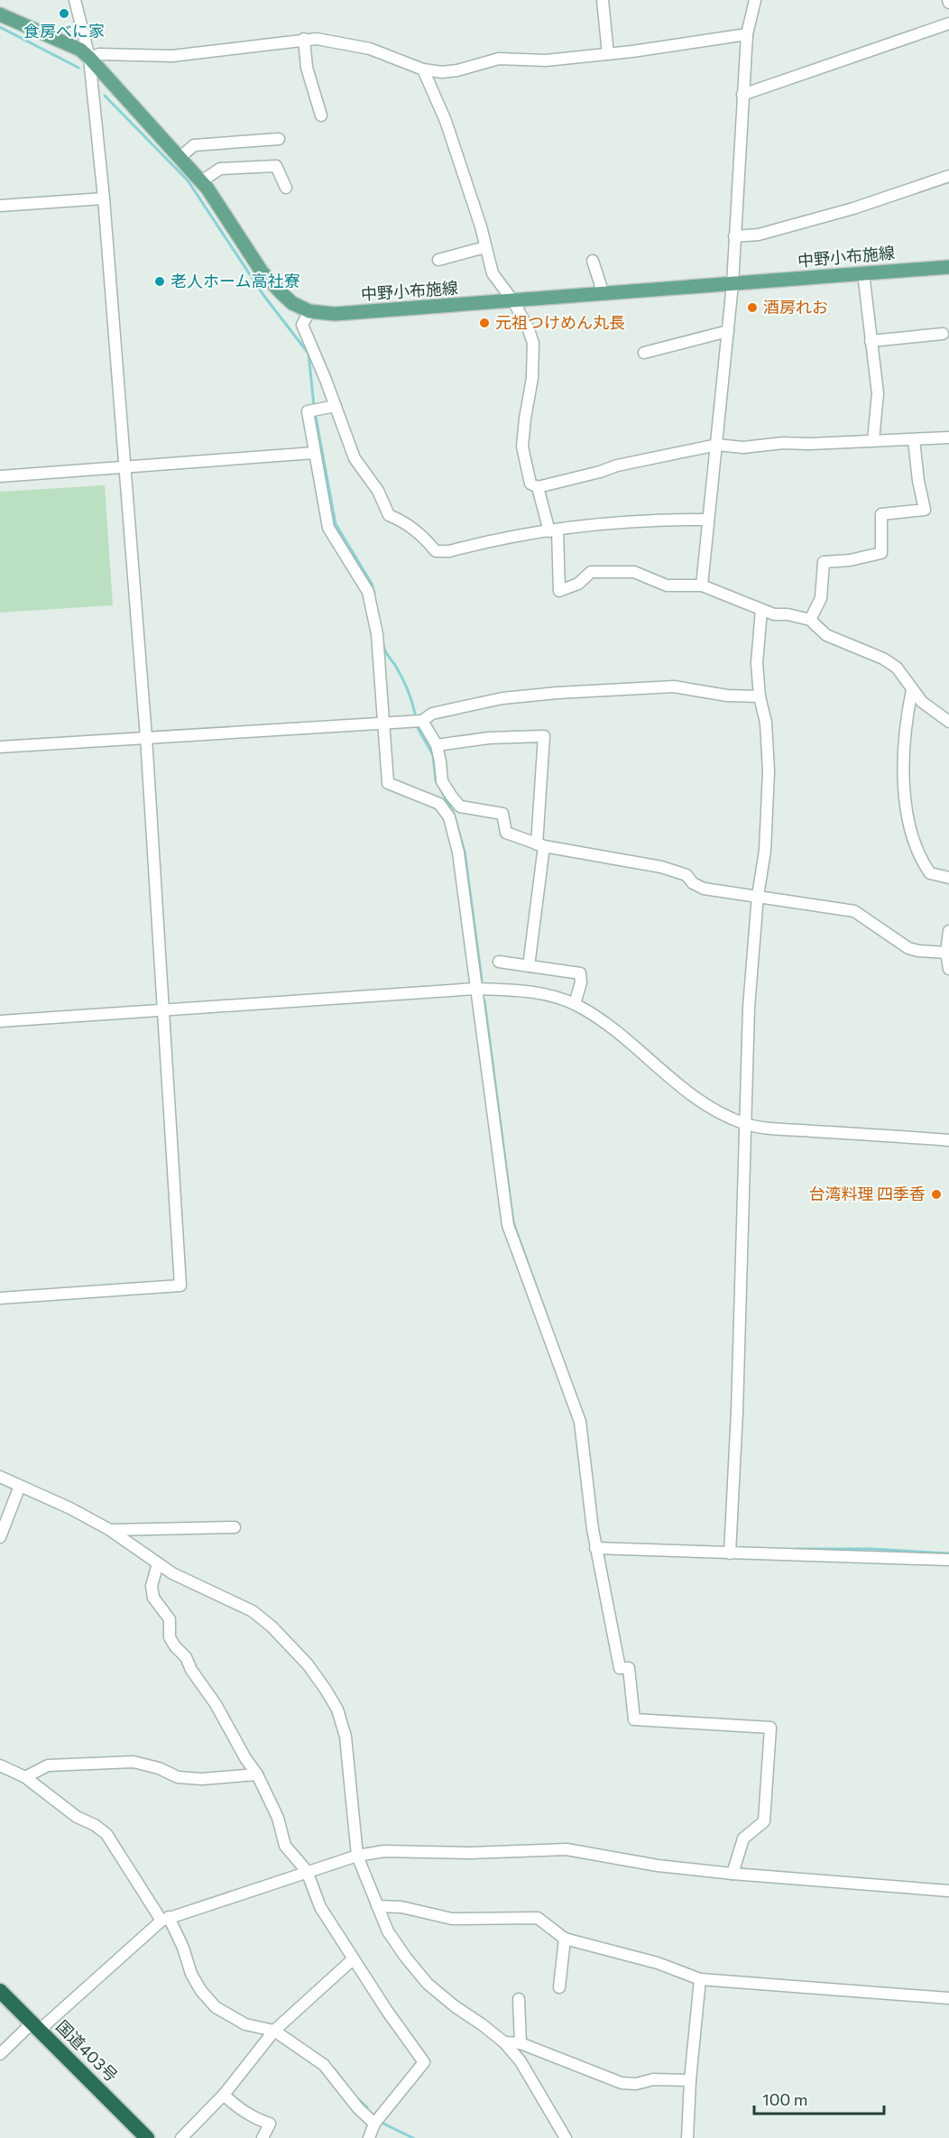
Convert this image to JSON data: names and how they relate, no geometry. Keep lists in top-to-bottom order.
{
  "streets": {
    "highway": ["国道403号"],
    "main road": ["中野小布施線"]
  },
  "places": [
    "食房べに家",
    "老人ホーム高社寮",
    "酒房れお",
    "元祖つけめん丸長",
    "台湾料理 四季香"
  ],
  "scale_bar": "100 m"
}
